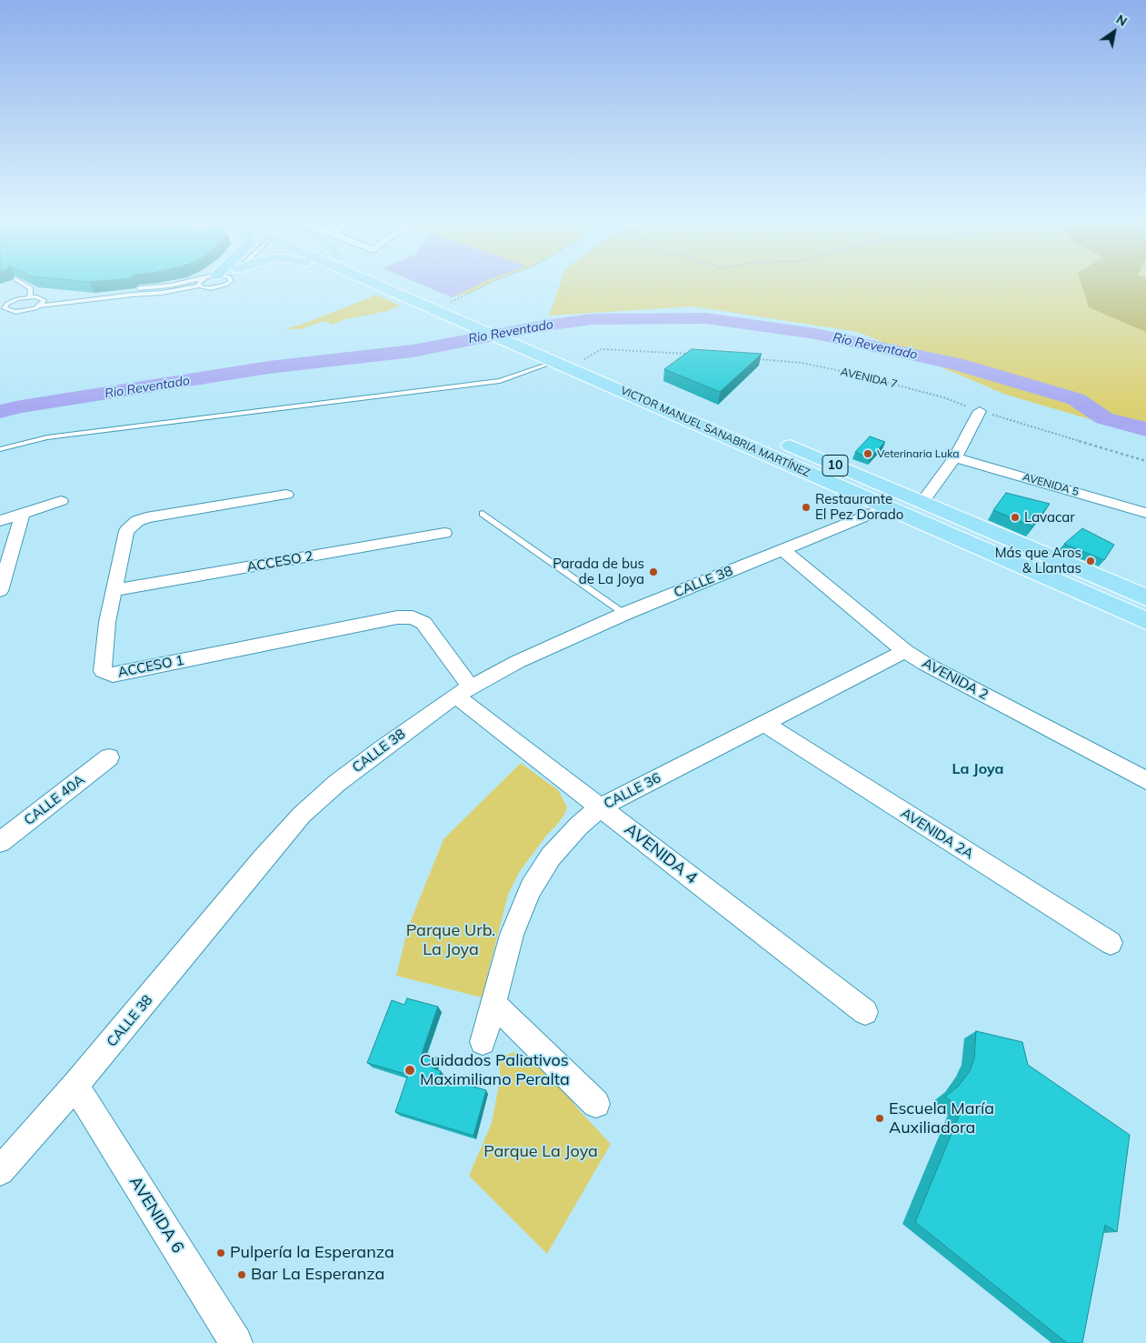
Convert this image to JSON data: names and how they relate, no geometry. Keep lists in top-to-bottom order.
{
  "streets": {
    "main road": ["VICTOR MANUEL SANABRIA MARTÍNEZ", "10"],
    "street": [
      "AVENIDA 5",
      "ACCESO 2",
      "CALLE 38",
      "ACCESO 1",
      "AVENIDA 2",
      "CALLE 36",
      "CALLE 40A",
      "AVENIDA 2A",
      "AVENIDA 4",
      "AVENIDA 6"
    ],
    "path": ["AVENIDA 7"]
  },
  "crossings": [
    ["VICTOR MANUEL SANABRIA MARTÍNEZ", "10"],
    ["VICTOR MANUEL SANABRIA MARTÍNEZ", "CALLE 38"],
    ["ACCESO 2", "ACCESO 1"],
    ["CALLE 38", "ACCESO 1"],
    ["CALLE 38", "AVENIDA 2"],
    ["CALLE 38", "AVENIDA 4"],
    ["CALLE 38", "AVENIDA 6"],
    ["ACCESO 1", "AVENIDA 4"],
    ["AVENIDA 2", "CALLE 36"],
    ["CALLE 36", "AVENIDA 2A"],
    ["CALLE 36", "AVENIDA 4"]
  ],
  "districts": ["La Joya"],
  "water": ["Rio Reventado"],
  "parks": ["Parque Urb. La Joya", "Parque La Joya"],
  "places": [
    "Veterinaria Luka",
    "Restaurante El Pez Dorado",
    "Lavacar",
    "Más que Aros & Llantas",
    "Parada de bus de La Joya",
    "Cuidados Paliativos Maximiliano Peralta",
    "Escuela María Auxiliadora",
    "Pulpería la Esperanza",
    "Bar La Esperanza"
  ],
  "north": "top right"
}
